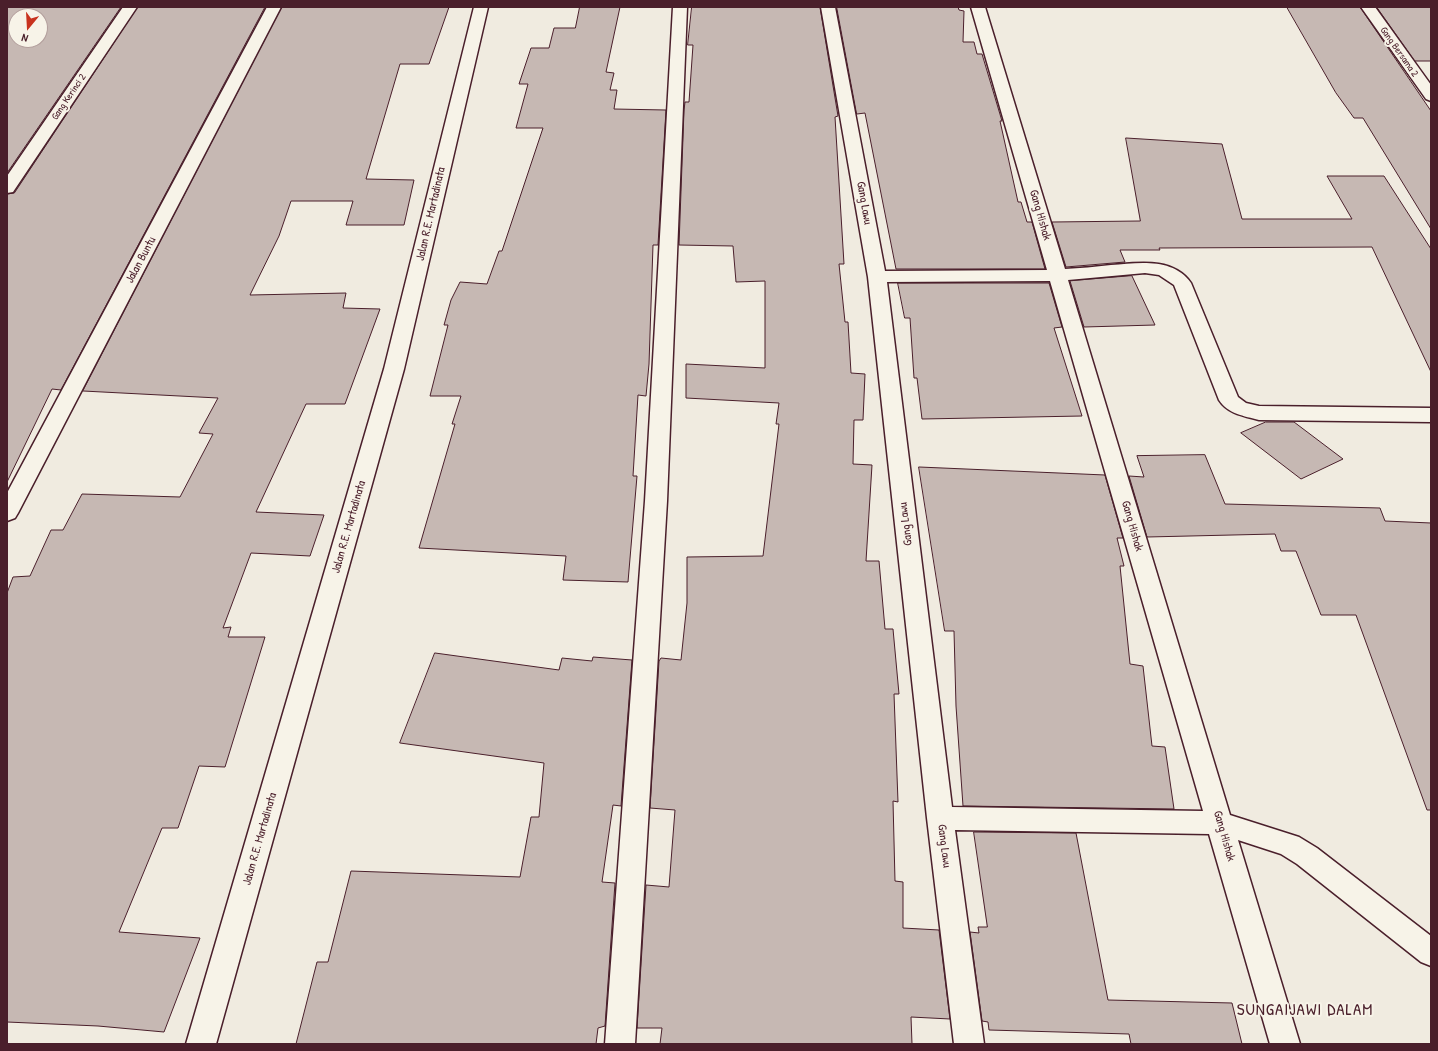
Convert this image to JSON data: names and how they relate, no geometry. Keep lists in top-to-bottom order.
{
  "streets": {
    "street": [
      "Gang Bersama 2",
      "Gang Kerinci 2",
      "Gang Lawu",
      "Jalan R.E. Martadinata",
      "Gang Hishak",
      "Jalan Buntu"
    ]
  },
  "districts": ["SUNGAIJAWI DALAM"],
  "north": "bottom"
}
